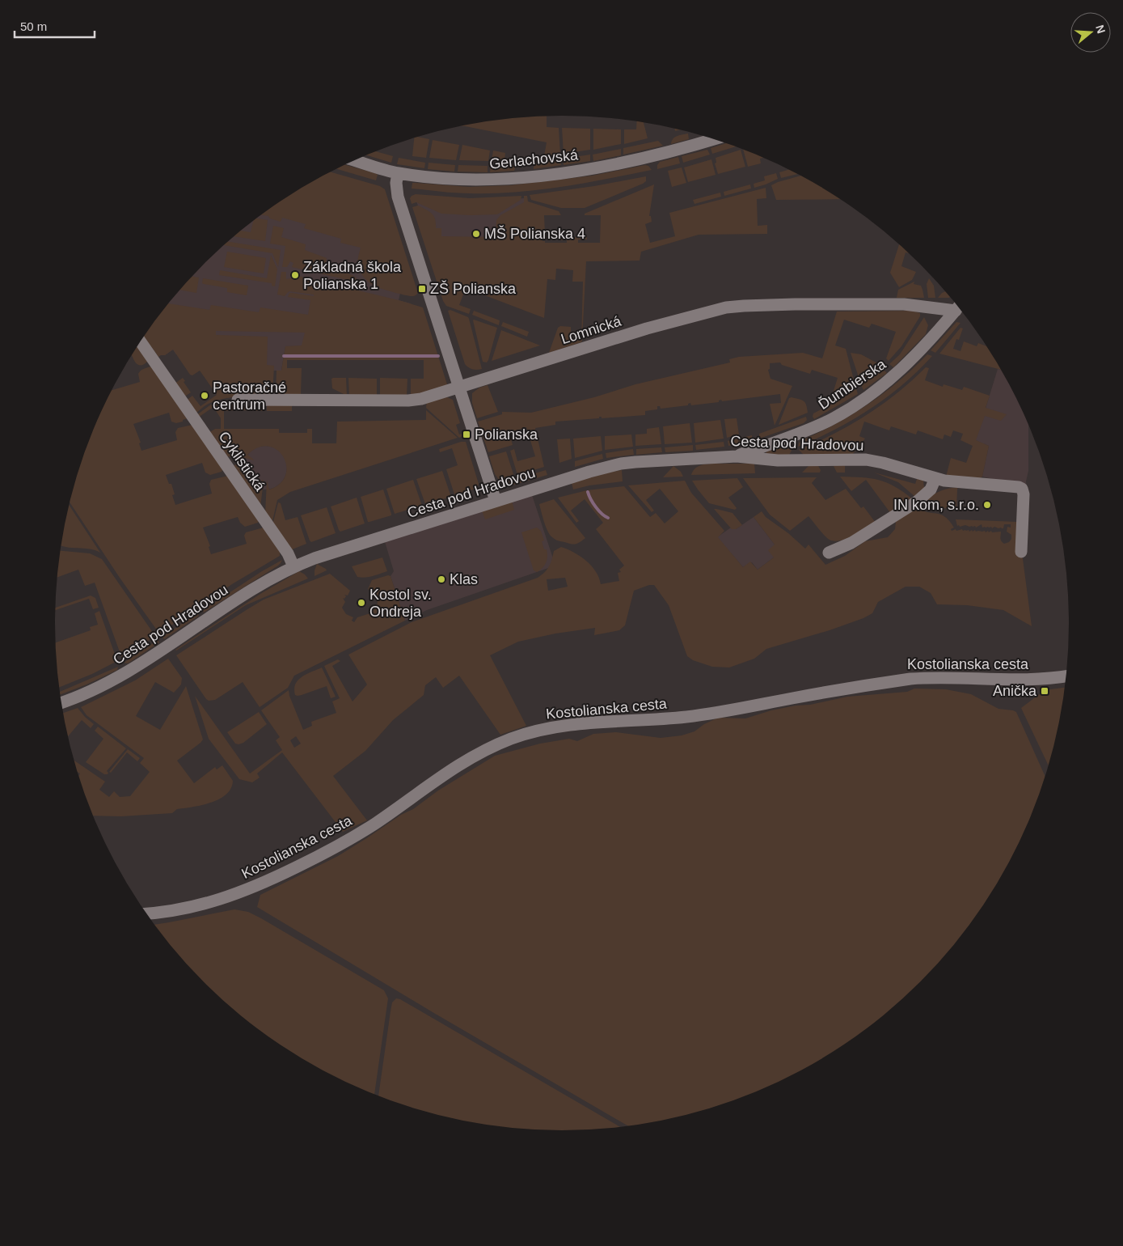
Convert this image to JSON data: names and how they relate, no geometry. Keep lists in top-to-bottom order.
{
  "streets": {
    "street": [
      "Gerlachovská",
      "Lomnická",
      "Ďumbierska",
      "Cesta pod Hradovou",
      "Cyklistická",
      "Kostolianska cesta"
    ]
  },
  "crossings": [
    ["Lomnická", "Ďumbierska"],
    ["Ďumbierska", "Cesta pod Hradovou"],
    ["Cesta pod Hradovou", "Cyklistická"]
  ],
  "places": {
    "other": [
      "MŠ Polianska 4",
      "Základná škola Polianska 1",
      "Pastoračné centrum",
      "IN kom, s.r.o.",
      "Klas",
      "Kostol sv. Ondreja"
    ],
    "transit": ["ZŠ Polianska", "Polianska", "Anička"]
  },
  "scale_bar": "50 m",
  "north": "right"
}
